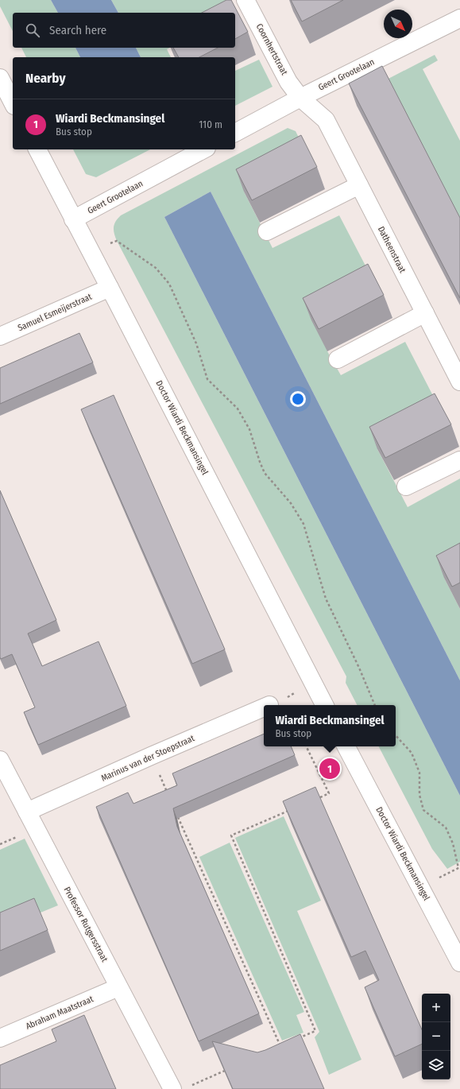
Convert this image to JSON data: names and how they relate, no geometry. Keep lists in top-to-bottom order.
{
  "streets": {
    "street": [
      "Coornhertstraat",
      "Geert Grootelaan",
      "Datheenstraat",
      "Samuel Esmeijerstraat",
      "Doctor Wiardi Beckmansingel",
      "Marinus van der Stoepstraat",
      "Professor Rutgersstraat",
      "Abraham Maatstraat"
    ]
  },
  "crossings": [
    ["Coornhertstraat", "Geert Grootelaan"],
    ["Coornhertstraat", "Datheenstraat"],
    ["Geert Grootelaan", "Datheenstraat"],
    ["Geert Grootelaan", "Doctor Wiardi Beckmansingel"],
    ["Samuel Esmeijerstraat", "Doctor Wiardi Beckmansingel"],
    ["Marinus van der Stoepstraat", "Professor Rutgersstraat"],
    ["Professor Rutgersstraat", "Abraham Maatstraat"]
  ],
  "north": "bottom right",
  "page": {
    "search": "Search here",
    "heading": "Nearby",
    "list": [
      {
        "mark": "1",
        "name": "Wiardi Beckmansingel",
        "note": "Bus stop",
        "value": "110 m"
      }
    ],
    "popup": ["Wiardi Beckmansingel", "Bus stop"],
    "pins": "1",
    "map_buttons": ["+", "−"]
  }
}
